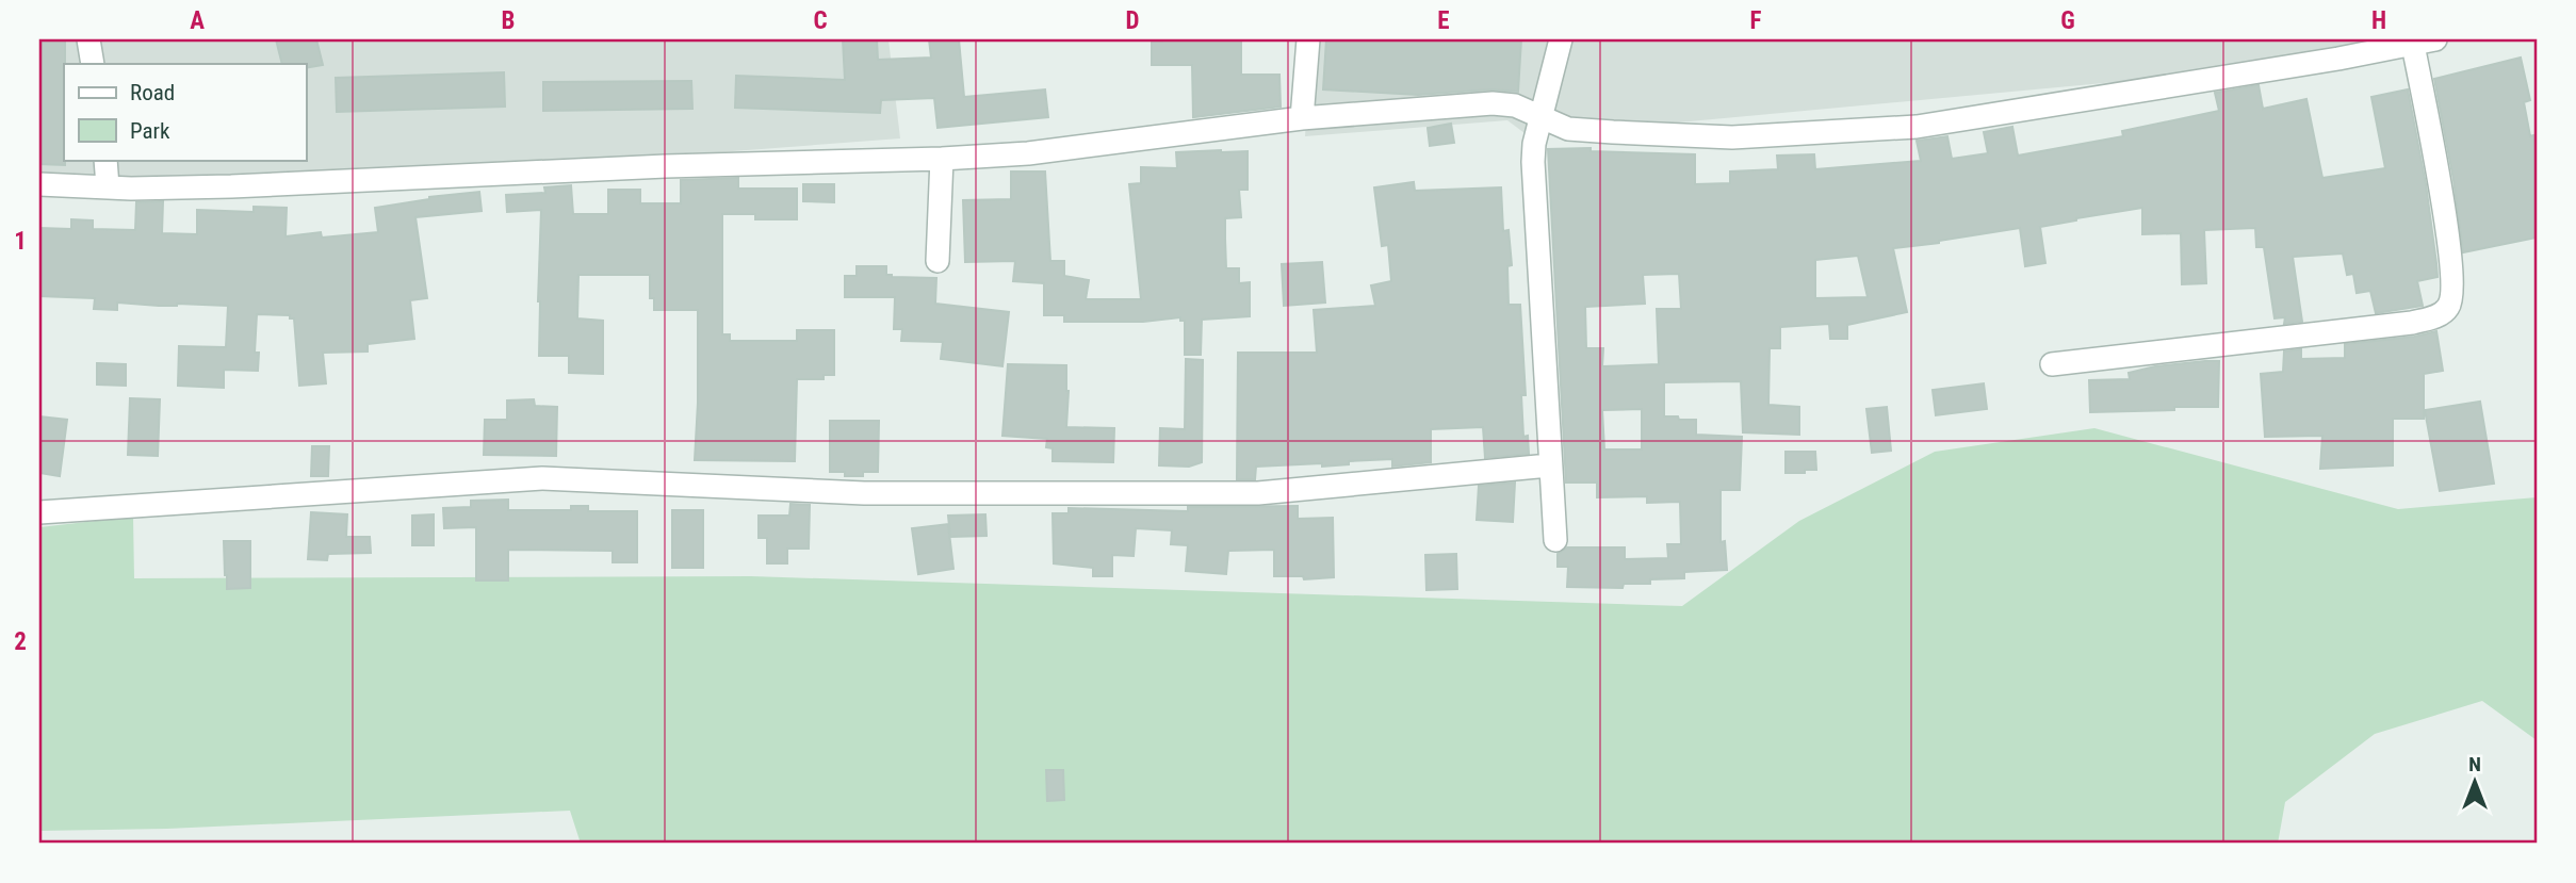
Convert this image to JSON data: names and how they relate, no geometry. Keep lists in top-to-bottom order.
{
  "legend": ["Road", "Park"],
  "north": "top",
  "grid": {
    "columns": [
      "A",
      "B",
      "C",
      "D",
      "E",
      "F",
      "G",
      "H"
    ],
    "rows": ["1", "2"]
  }
}
